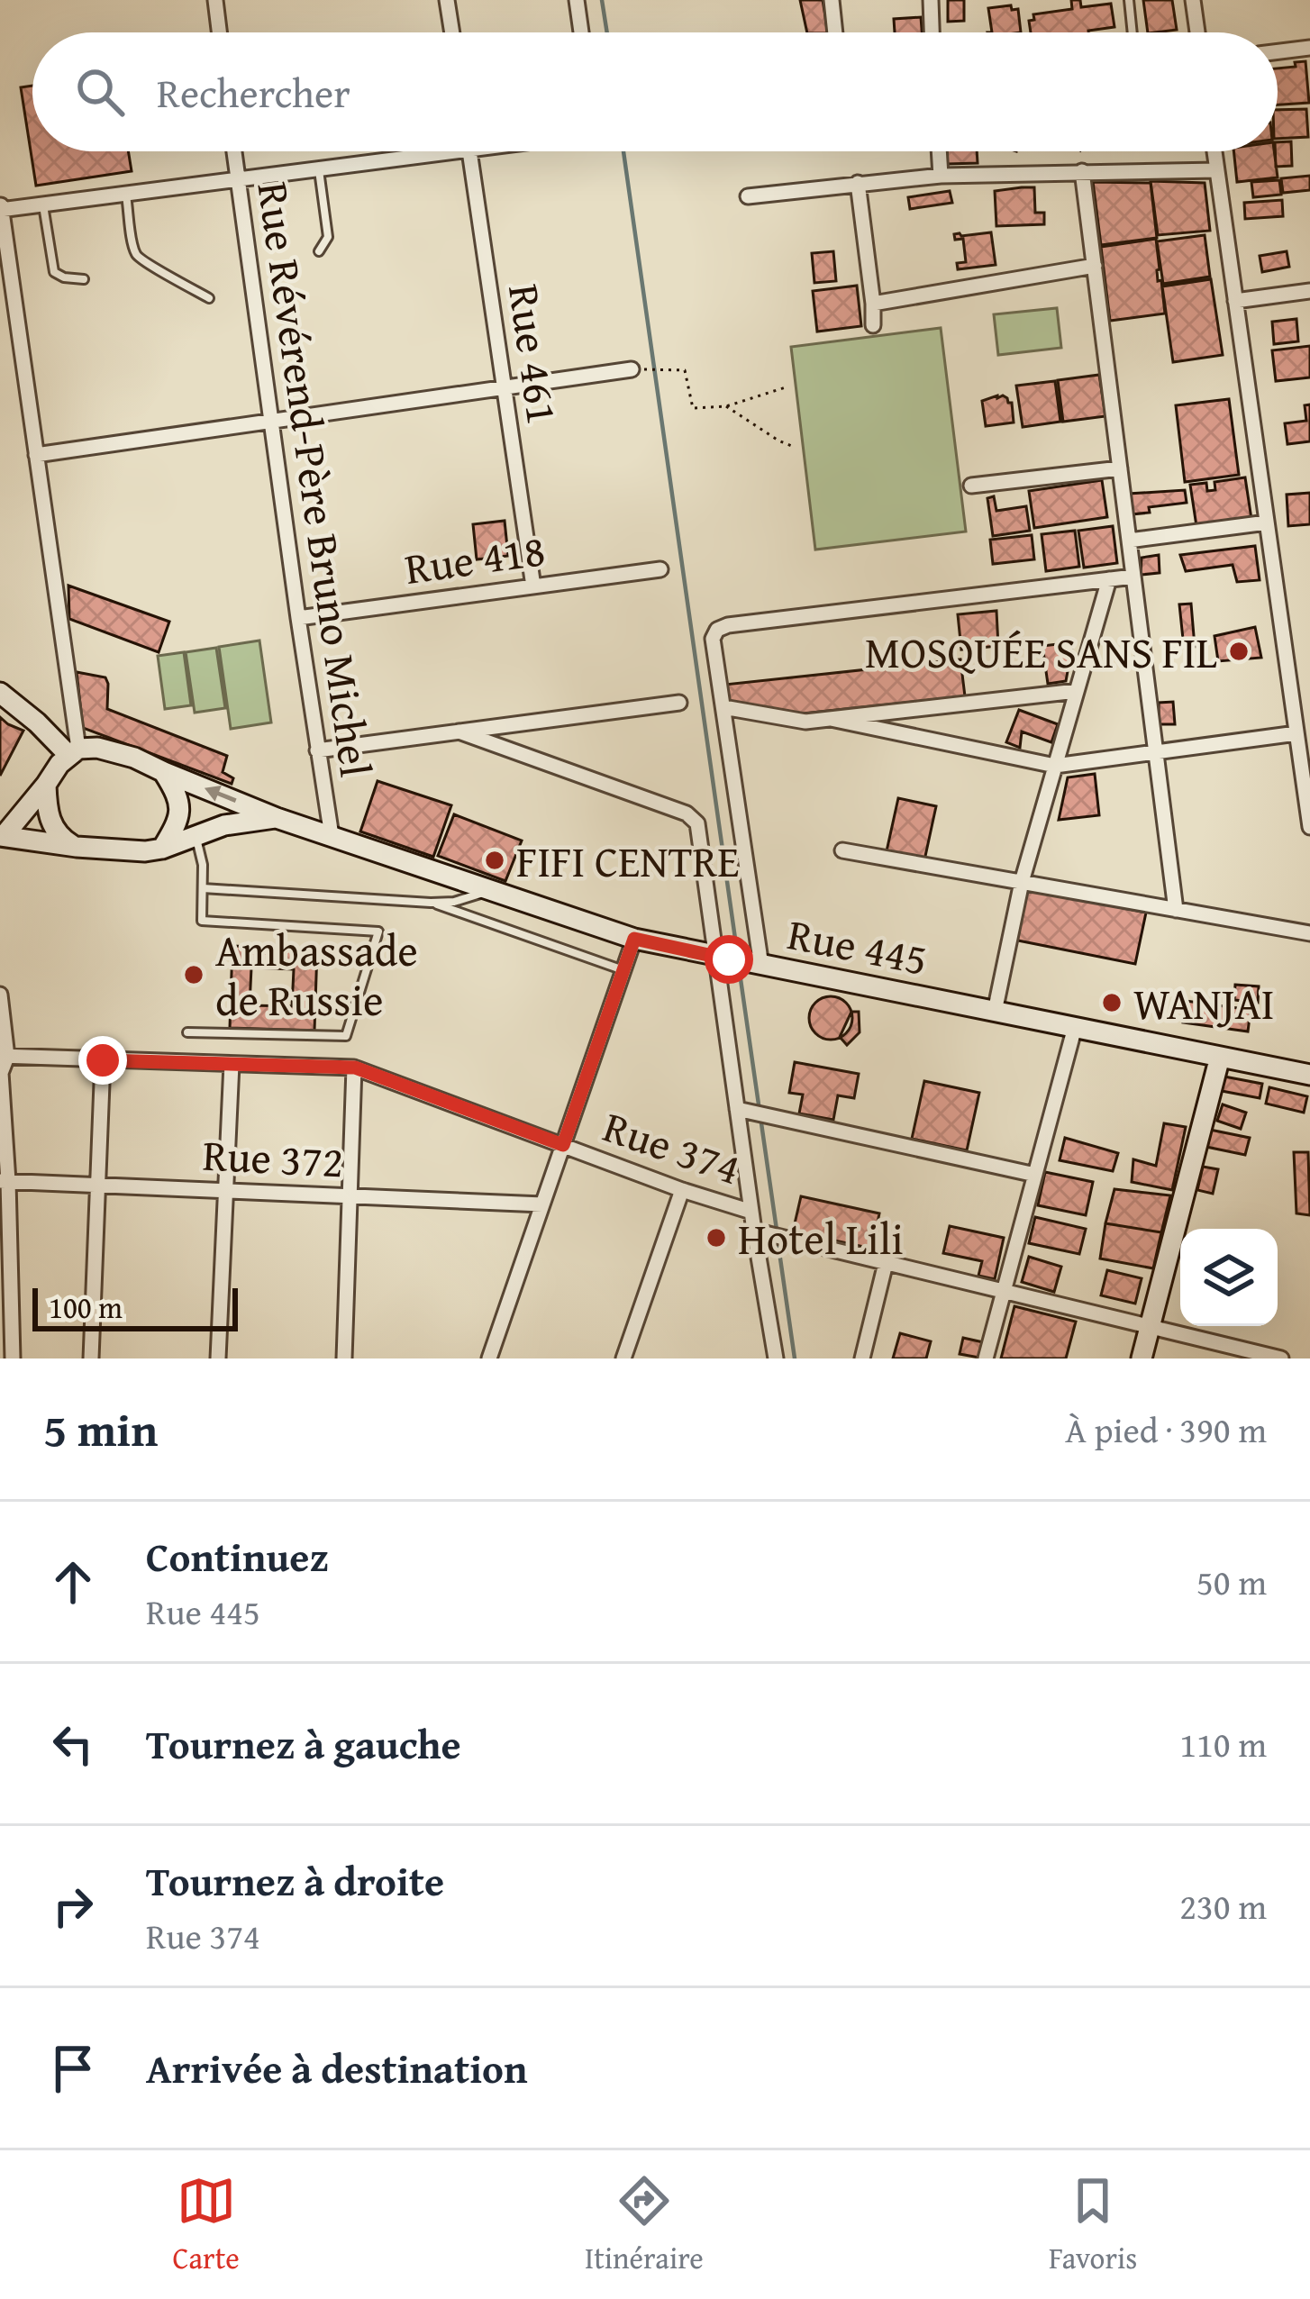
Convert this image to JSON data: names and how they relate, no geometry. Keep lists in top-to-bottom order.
{
  "streets": {
    "street": [
      "Rue 461",
      "Rue Révérend-Père Bruno Michel",
      "Rue 418",
      "Rue 445",
      "Rue 374",
      "Rue 372"
    ]
  },
  "crossings": [
    ["Rue 461", "Rue 418"],
    ["Rue Révérend-Père Bruno Michel", "Rue 418"],
    ["Rue Révérend-Père Bruno Michel", "Rue 445"]
  ],
  "places": [
    "MOSQUÉE SANS FIL",
    "FIFI CENTRE",
    "Ambassade de Russie",
    "WANJAI",
    "Hotel Lili"
  ],
  "scale_bar": "100 m",
  "page": {
    "search": "Rechercher",
    "scale": "100 m",
    "heading": ["5 min", "À pied · 390 m"],
    "list": [
      ["Continuez", "Rue 445", "50 m"],
      ["Tournez à gauche", "110 m"],
      ["Tournez à droite", "Rue 374", "230 m"],
      "Arrivée à destination"
    ],
    "nav": ["Carte", "Itinéraire", "Favoris"]
  }
}
